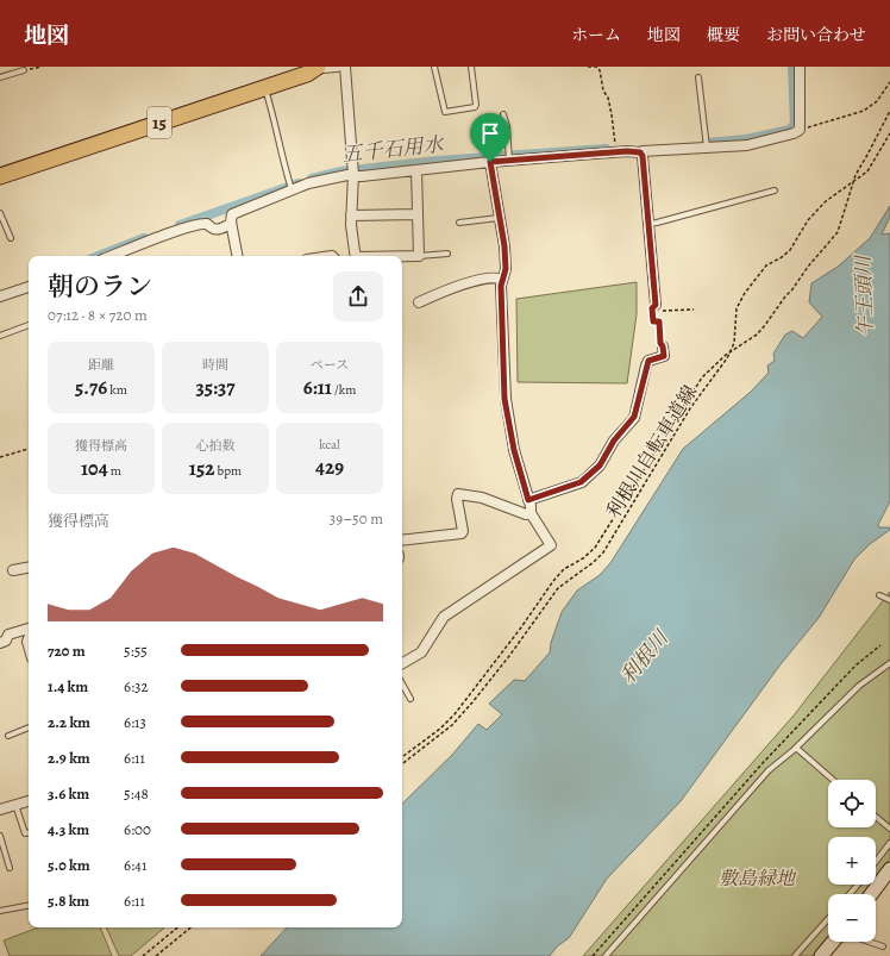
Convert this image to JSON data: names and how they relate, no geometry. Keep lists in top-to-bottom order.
{
  "streets": {
    "main road": ["15"],
    "path": ["利根川自転車道線"]
  },
  "water": ["五千石用水", "午王頭川", "利根川"],
  "parks": ["敷島緑地"],
  "page": {
    "header": "地図",
    "nav": [
      "ホーム",
      "地図",
      "概要",
      "お問い合わせ"
    ],
    "heading": ["朝のラン", "07:12 · 8 × 720 m"],
    "stats": [
      ["距離", "5.76 km"],
      ["時間", "35:37"],
      ["ペース", "6:11 /km"],
      ["獲得標高", "104 m"],
      ["心拍数", "152 bpm"],
      ["kcal", "429"]
    ],
    "chart": ["獲得標高", "39–50 m"],
    "list": [
      {
        "name": "720 m",
        "note": "5:55"
      },
      {
        "name": "1.4 km",
        "note": "6:32"
      },
      {
        "name": "2.2 km",
        "note": "6:13"
      },
      {
        "name": "2.9 km",
        "note": "6:11"
      },
      {
        "name": "3.6 km",
        "note": "5:48"
      },
      {
        "name": "4.3 km",
        "note": "6:00"
      },
      {
        "name": "5.0 km",
        "note": "6:41"
      },
      {
        "name": "5.8 km",
        "note": "6:11"
      }
    ],
    "map_buttons": ["+", "−"]
  }
}
